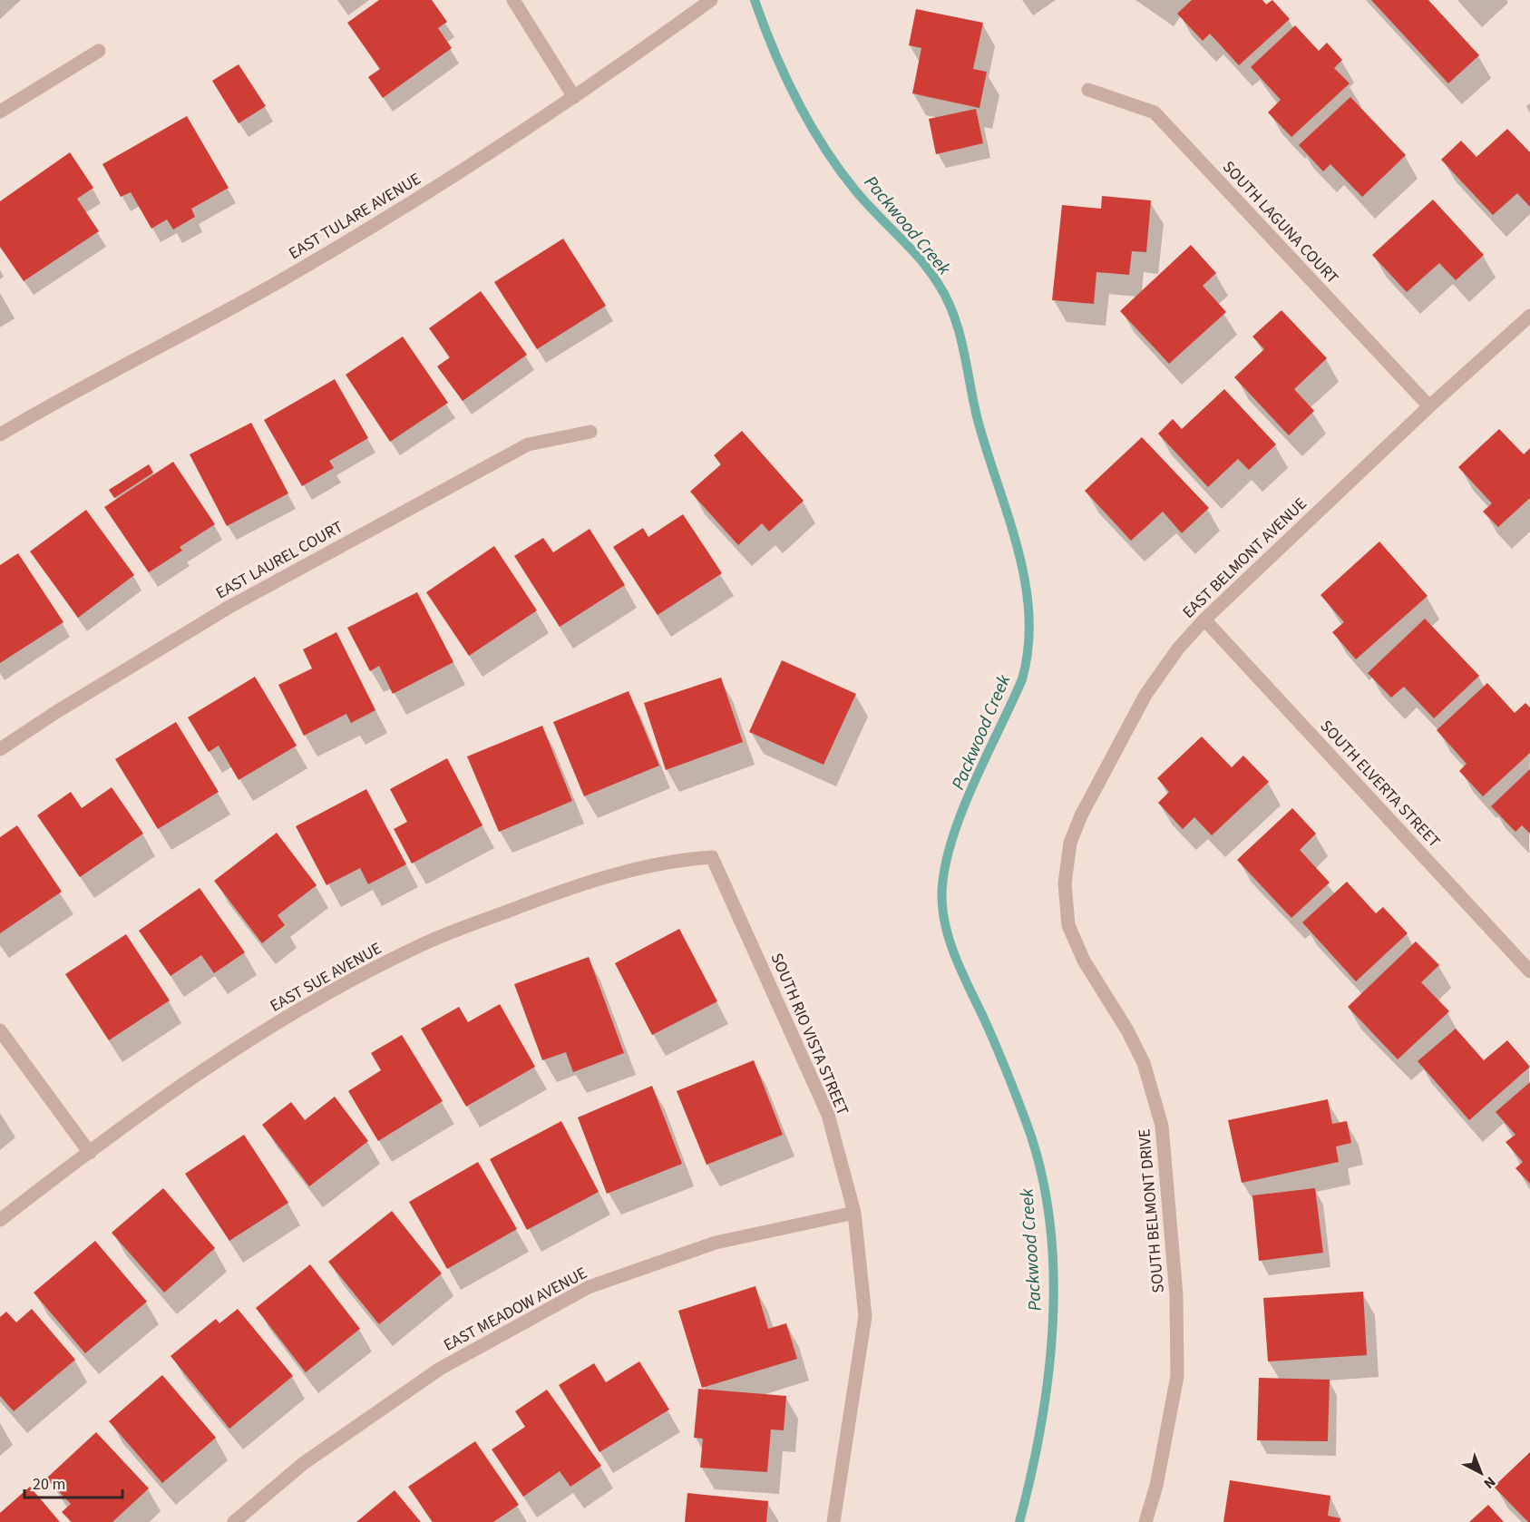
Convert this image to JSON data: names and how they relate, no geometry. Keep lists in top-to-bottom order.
{
  "streets": {
    "street": [
      "EAST TULARE AVENUE",
      "SOUTH LAGUNA COURT",
      "EAST BELMONT AVENUE",
      "EAST LAUREL COURT",
      "SOUTH ELVERTA STREET",
      "EAST SUE AVENUE",
      "SOUTH RIO VISTA STREET",
      "SOUTH BELMONT DRIVE",
      "EAST MEADOW AVENUE"
    ]
  },
  "crossings": [
    ["SOUTH LAGUNA COURT", "EAST BELMONT AVENUE"],
    ["EAST BELMONT AVENUE", "SOUTH ELVERTA STREET"],
    ["EAST BELMONT AVENUE", "SOUTH BELMONT DRIVE"],
    ["EAST SUE AVENUE", "SOUTH RIO VISTA STREET"],
    ["SOUTH RIO VISTA STREET", "EAST MEADOW AVENUE"]
  ],
  "water": ["Packwood Creek"],
  "scale_bar": "20 m",
  "north": "bottom right"
}
